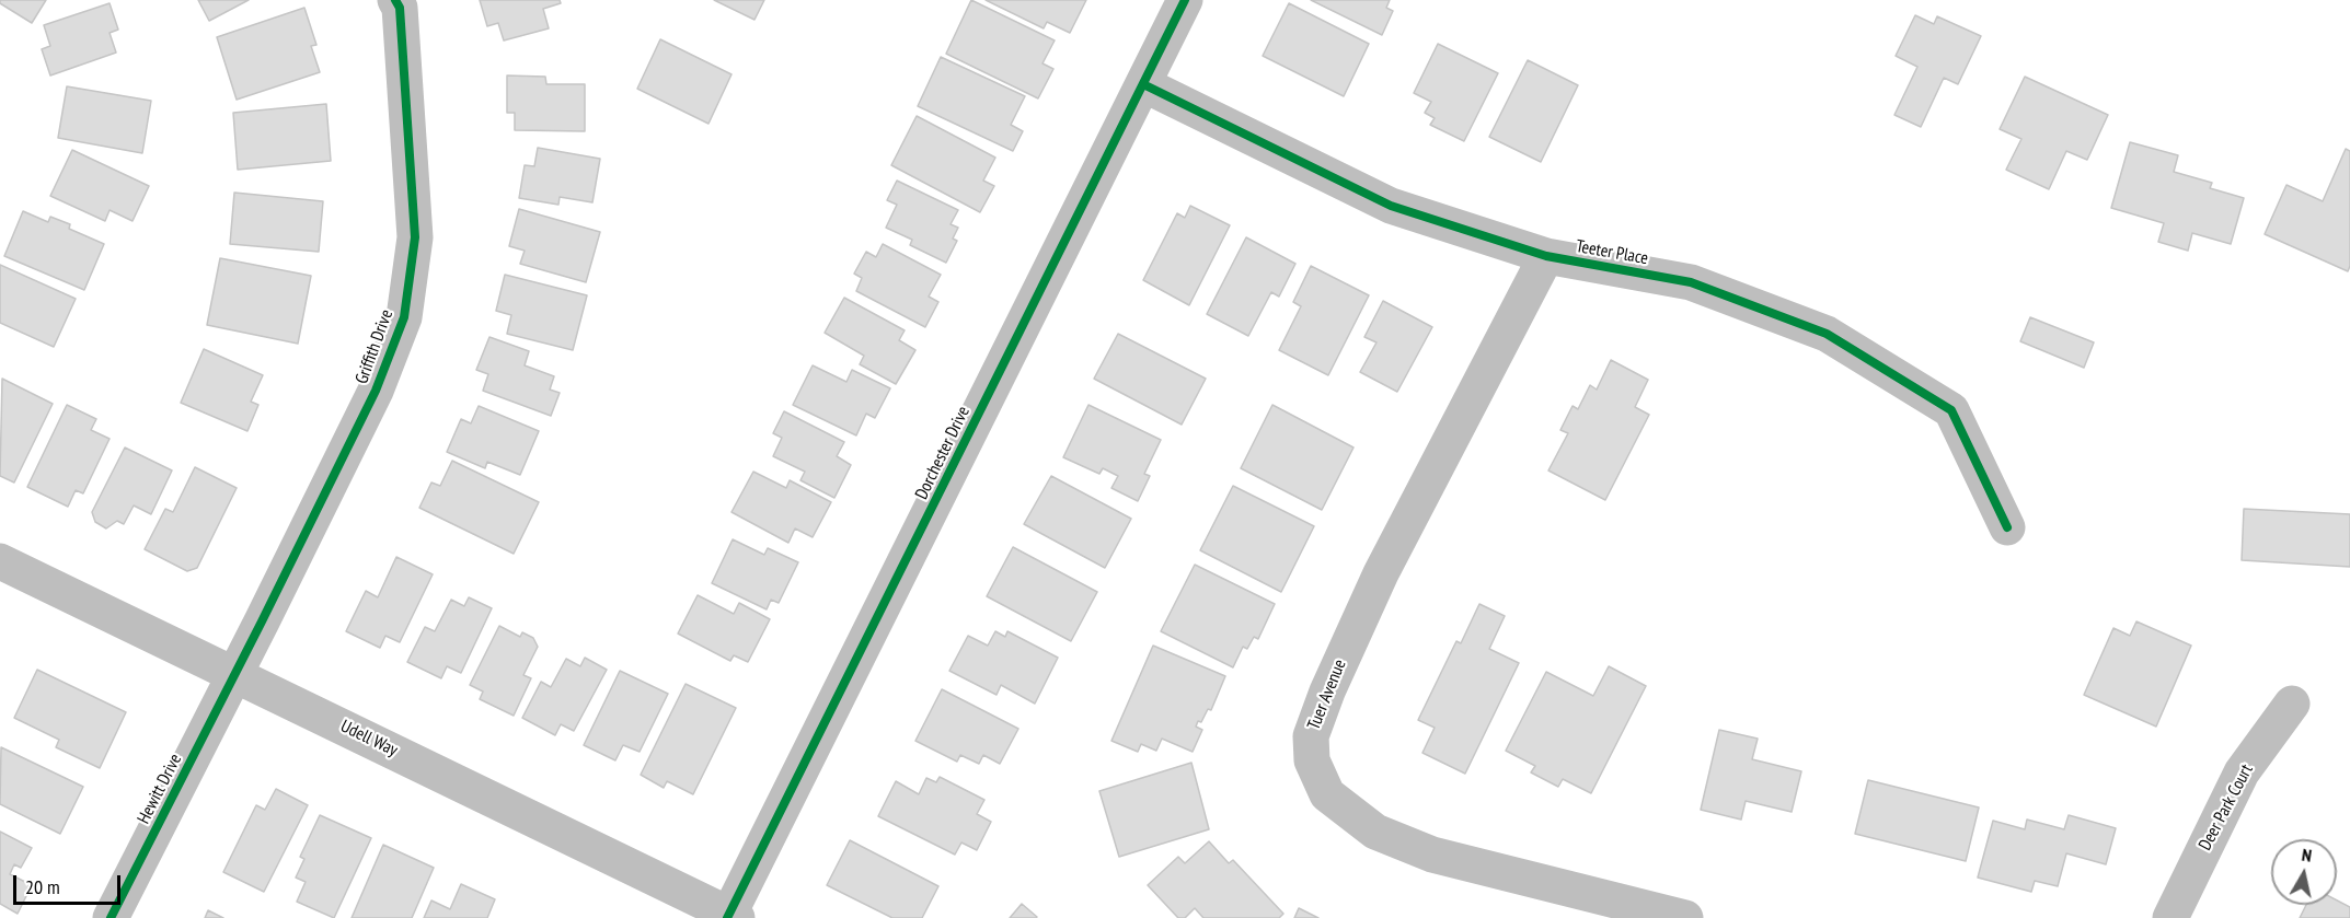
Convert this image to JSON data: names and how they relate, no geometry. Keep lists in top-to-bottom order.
{
  "streets": {
    "street": [
      "Teeter Place",
      "Griffith Drive",
      "Dorchester Drive",
      "Tuer Avenue",
      "Udell Way",
      "Hewitt Drive",
      "Deer Park Court"
    ]
  },
  "crossings": [
    ["Teeter Place", "Dorchester Drive"],
    ["Teeter Place", "Tuer Avenue"],
    ["Griffith Drive", "Udell Way"],
    ["Griffith Drive", "Hewitt Drive"],
    ["Dorchester Drive", "Udell Way"],
    ["Udell Way", "Hewitt Drive"]
  ],
  "scale_bar": "20 m",
  "north": "top"
}
